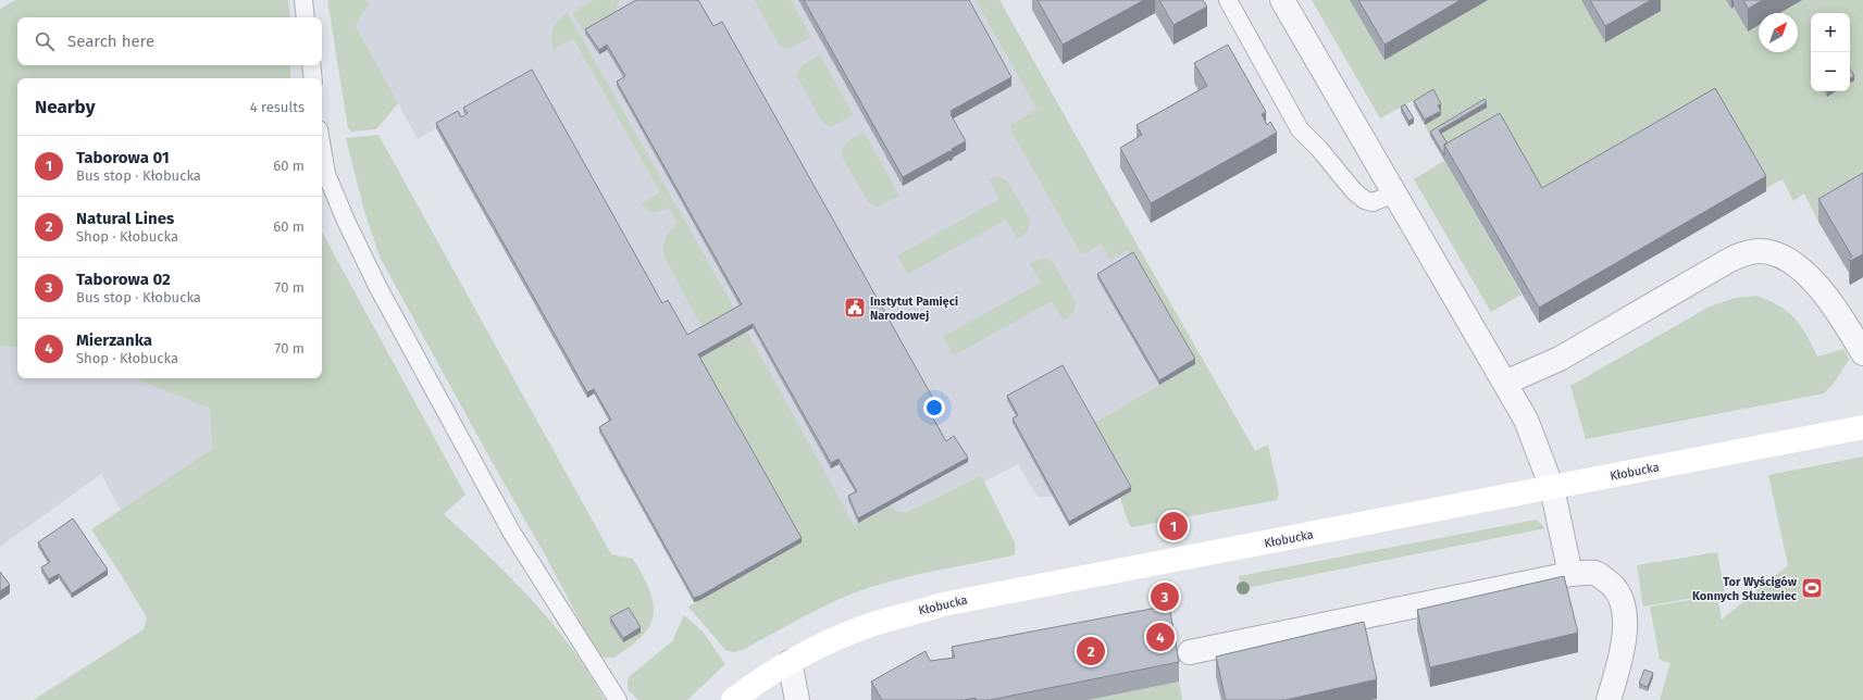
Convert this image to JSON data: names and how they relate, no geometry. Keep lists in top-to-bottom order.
{
  "streets": {
    "street": ["Kłobucka"]
  },
  "places": {
    "public building": ["Instytut Pamięci Narodowej"],
    "sports": ["Tor Wyścigów Konnych Służewiec"]
  },
  "north": "top right",
  "page": {
    "map_buttons": ["+", "−"],
    "search": "Search here",
    "heading": ["Nearby", "4 results"],
    "list": [
      {
        "mark": "1",
        "name": "Taborowa 01",
        "note": "Bus stop · Kłobucka",
        "value": "60 m"
      },
      {
        "mark": "2",
        "name": "Natural Lines",
        "note": "Shop · Kłobucka",
        "value": "60 m"
      },
      {
        "mark": "3",
        "name": "Taborowa 02",
        "note": "Bus stop · Kłobucka",
        "value": "70 m"
      },
      {
        "mark": "4",
        "name": "Mierzanka",
        "note": "Shop · Kłobucka",
        "value": "70 m"
      }
    ],
    "pins": [
      "1",
      "3",
      "4",
      "2"
    ]
  }
}
